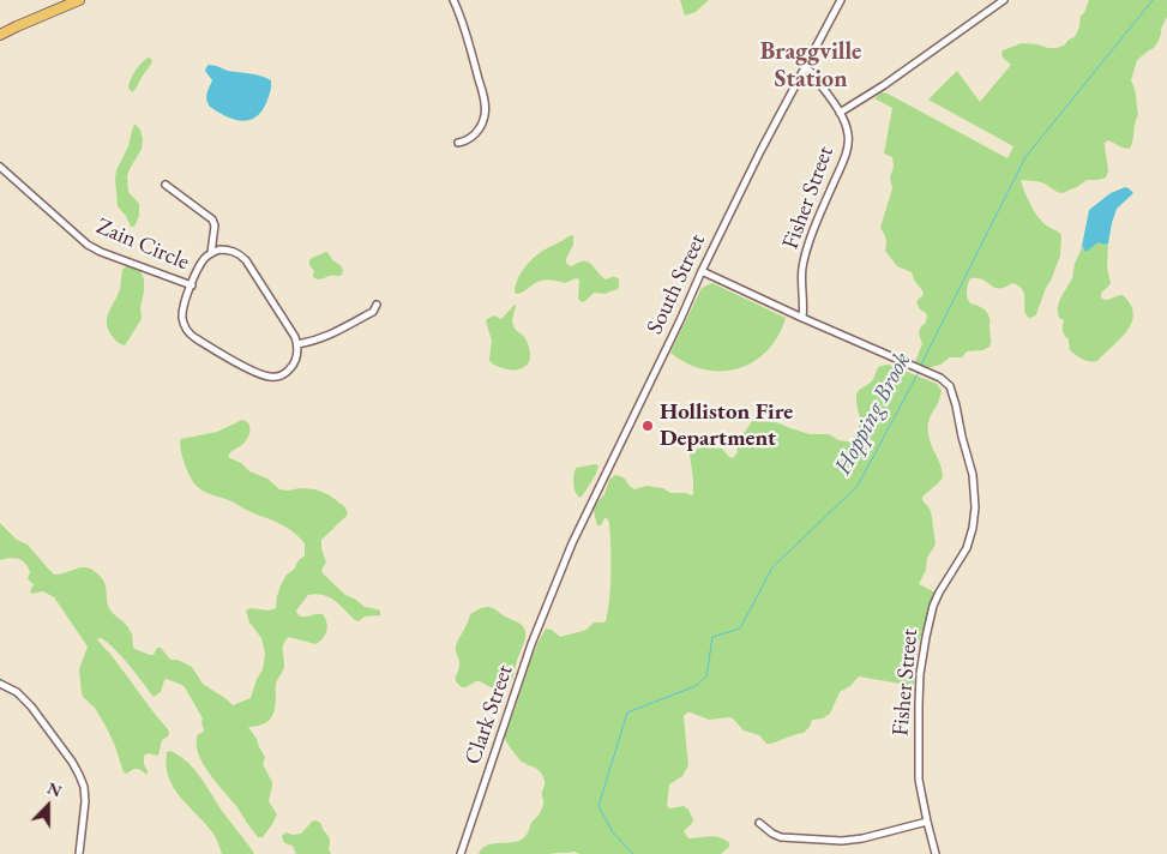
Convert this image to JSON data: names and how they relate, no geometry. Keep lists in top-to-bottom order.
{
  "streets": {
    "street": [
      "Fisher Street",
      "Zain Circle",
      "South Street",
      "Clark Street"
    ]
  },
  "crossings": [
    ["Fisher Street", "South Street"],
    ["South Street", "Clark Street"]
  ],
  "districts": ["Braggville Station"],
  "water": ["Hopping Brook"],
  "places": ["Holliston Fire Department"],
  "north": "top"
}
